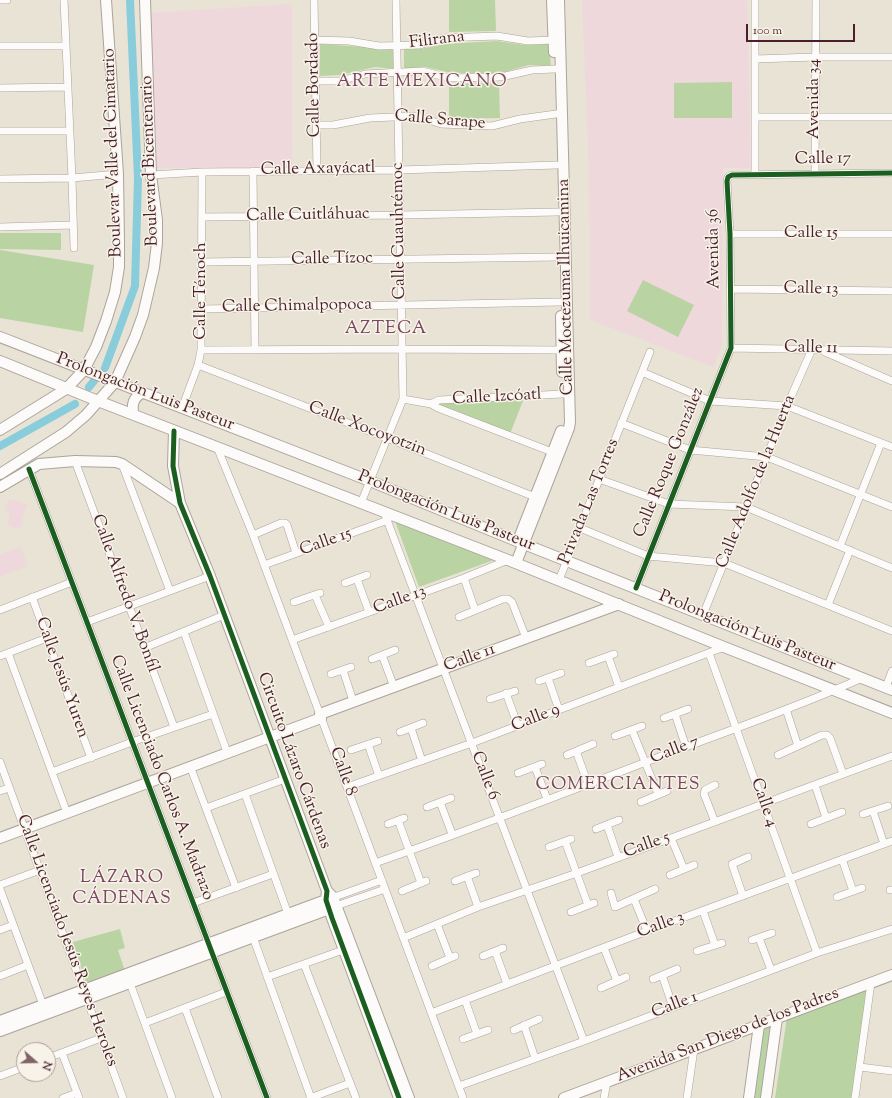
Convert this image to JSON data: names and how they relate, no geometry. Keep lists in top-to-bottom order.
{
  "streets": {
    "street": [
      "Filirana",
      "Calle Bordado",
      "Avenida 34",
      "Calle Sarape",
      "Boulevar Valle del Cimatario",
      "Calle 17",
      "Boulevard Bicentenario",
      "Calle Axayácatl",
      "Calle Cuitláhuac",
      "Calle Cuauhtémoc",
      "Calle 15",
      "Avenida 36",
      "Calle Tízoc",
      "Calle Moctezuma Ilhuicamina",
      "Calle 13",
      "Calle Ténoch",
      "Calle Chimalpopoca",
      "Calle 11",
      "Prolongación Luis Pasteur",
      "Calle Izcóatl",
      "Calle Xocoyotzin",
      "Calle Roque González",
      "Calle Adolfo de la Huerta",
      "Privada Las Torres",
      "Calle Alfredo V. Bonfil",
      "Calle Jesús Yuren",
      "Calle 9",
      "Calle 7",
      "Circuito Lázaro Cárdenas",
      "Calle 8",
      "Calle 6",
      "Calle Licenciado Carlos A. Madrazo",
      "Calle 4",
      "Calle 5",
      "Calle 3",
      "Calle Licenciado Jesús Reyes Heroles",
      "Calle 1",
      "Avenida San Diego de los Padres"
    ]
  },
  "crossings": [
    ["Filirana", "Calle Bordado"],
    ["Filirana", "Calle Cuauhtémoc"],
    ["Filirana", "Calle Moctezuma Ilhuicamina"],
    ["Calle Bordado", "Calle Sarape"],
    ["Calle Bordado", "Calle Axayácatl"],
    ["Avenida 34", "Calle 17"],
    ["Calle Sarape", "Calle Cuauhtémoc"],
    ["Calle Sarape", "Calle Moctezuma Ilhuicamina"],
    ["Boulevar Valle del Cimatario", "Prolongación Luis Pasteur"],
    ["Calle 17", "Avenida 36"],
    ["Boulevard Bicentenario", "Calle Axayácatl"],
    ["Boulevard Bicentenario", "Prolongación Luis Pasteur"],
    ["Calle Axayácatl", "Calle Cuauhtémoc"],
    ["Calle Axayácatl", "Calle Moctezuma Ilhuicamina"],
    ["Calle Axayácatl", "Calle Ténoch"],
    ["Calle Cuitláhuac", "Calle Cuauhtémoc"],
    ["Calle Cuitláhuac", "Calle Moctezuma Ilhuicamina"],
    ["Calle Cuitláhuac", "Calle Ténoch"],
    ["Calle Cuauhtémoc", "Calle Tízoc"],
    ["Calle Cuauhtémoc", "Calle Chimalpopoca"],
    ["Calle Cuauhtémoc", "Prolongación Luis Pasteur"],
    ["Calle Cuauhtémoc", "Calle Xocoyotzin"],
    ["Calle 15", "Avenida 36"],
    ["Calle 15", "Prolongación Luis Pasteur"],
    ["Calle 15", "Calle 8"],
    ["Calle 15", "Calle 6"],
    ["Avenida 36", "Calle 13"],
    ["Avenida 36", "Calle 11"],
    ["Avenida 36", "Calle Roque González"],
    ["Calle Tízoc", "Calle Moctezuma Ilhuicamina"],
    ["Calle Tízoc", "Calle Ténoch"],
    ["Calle Moctezuma Ilhuicamina", "Calle 13"],
    ["Calle Moctezuma Ilhuicamina", "Calle Chimalpopoca"],
    ["Calle Moctezuma Ilhuicamina", "Prolongación Luis Pasteur"],
    ["Calle Moctezuma Ilhuicamina", "Calle Izcóatl"],
    ["Calle Moctezuma Ilhuicamina", "Calle Xocoyotzin"],
    ["Calle 13", "Prolongación Luis Pasteur"],
    ["Calle 13", "Calle 8"],
    ["Calle 13", "Calle 6"],
    ["Calle Ténoch", "Calle Chimalpopoca"],
    ["Calle Ténoch", "Prolongación Luis Pasteur"],
    ["Calle Ténoch", "Calle Xocoyotzin"],
    ["Calle 11", "Prolongación Luis Pasteur"],
    ["Calle 11", "Calle Roque González"],
    ["Calle 11", "Calle Adolfo de la Huerta"],
    ["Calle 11", "Circuito Lázaro Cárdenas"],
    ["Calle 11", "Calle 8"],
    ["Calle 11", "Calle 6"],
    ["Calle 11", "Calle Licenciado Carlos A. Madrazo"],
    ["Calle 11", "Calle Licenciado Jesús Reyes Heroles"],
    ["Prolongación Luis Pasteur", "Calle Roque González"],
    ["Prolongación Luis Pasteur", "Calle Adolfo de la Huerta"],
    ["Prolongación Luis Pasteur", "Privada Las Torres"],
    ["Prolongación Luis Pasteur", "Calle 9"],
    ["Prolongación Luis Pasteur", "Calle 7"],
    ["Prolongación Luis Pasteur", "Circuito Lázaro Cárdenas"],
    ["Prolongación Luis Pasteur", "Calle 8"],
    ["Prolongación Luis Pasteur", "Calle 6"],
    ["Calle 9", "Calle 8"],
    ["Calle 9", "Calle 6"],
    ["Calle 9", "Calle 4"],
    ["Calle 7", "Calle 8"],
    ["Calle 7", "Calle 6"],
    ["Calle 7", "Calle 4"],
    ["Calle 8", "Calle 5"],
    ["Calle 8", "Calle 3"],
    ["Calle 8", "Calle 1"],
    ["Calle 6", "Calle 5"],
    ["Calle 6", "Calle 3"],
    ["Calle 6", "Calle 1"],
    ["Calle 4", "Calle 5"],
    ["Calle 4", "Calle 3"],
    ["Calle 4", "Calle 1"]
  ],
  "districts": [
    "ARTE MEXICANO",
    "AZTECA",
    "COMERCIANTES",
    "LÁZARO CÁDENAS"
  ],
  "scale_bar": "100 m",
  "north": "right"
}
